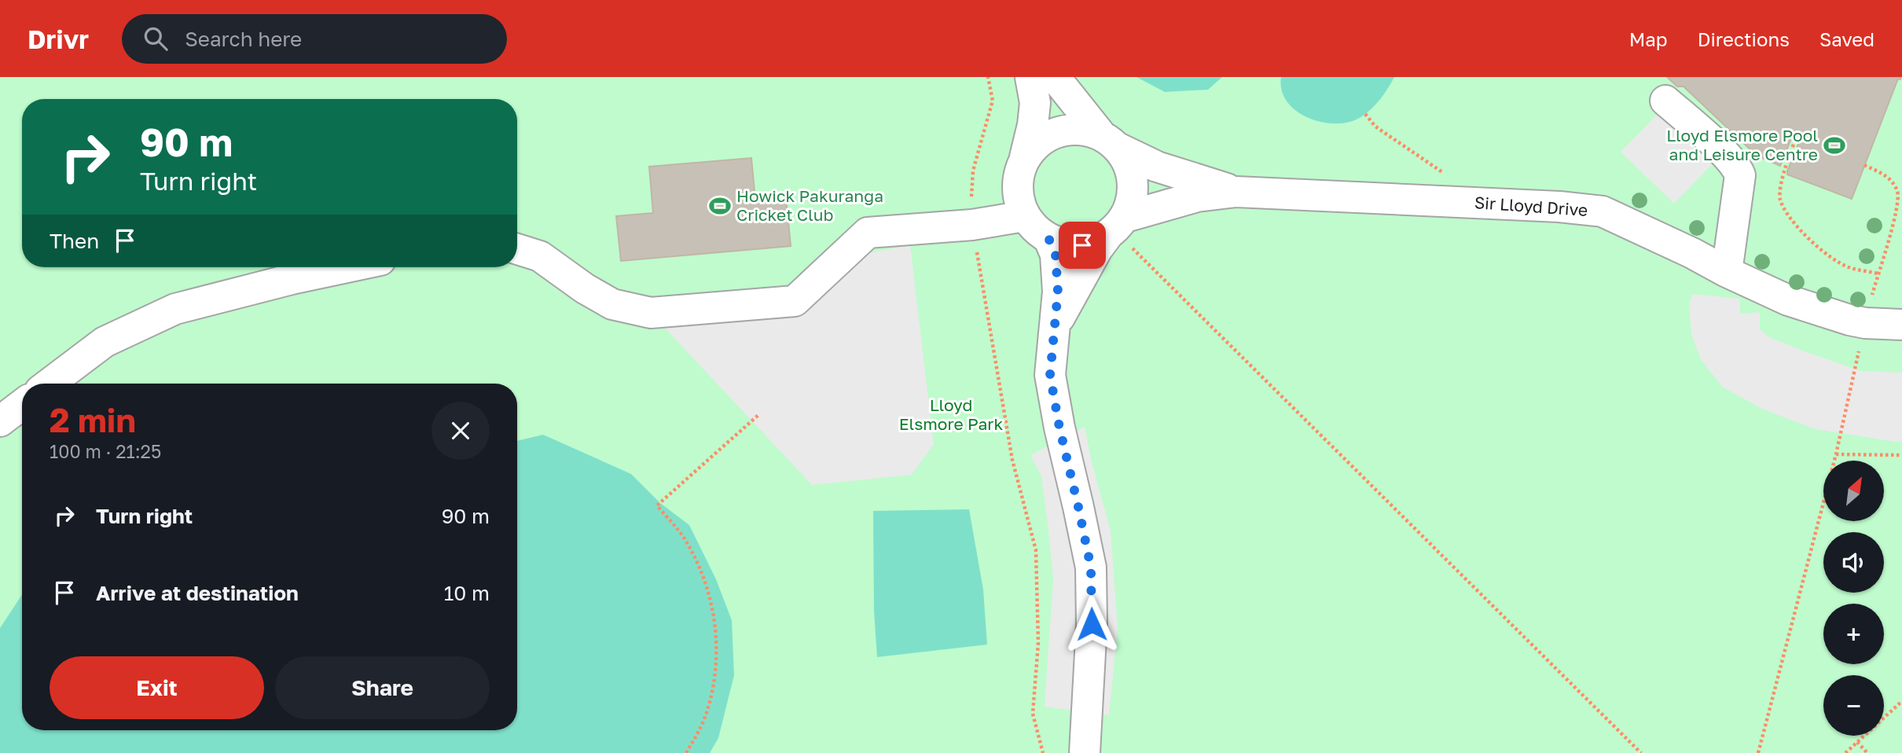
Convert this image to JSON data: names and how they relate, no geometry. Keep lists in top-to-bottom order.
{
  "streets": {
    "street": ["Sir Lloyd Drive"]
  },
  "parks": ["Lloyd Elsmore Park"],
  "places": {
    "sports": ["Lloyd Elsmore Pool and Leisure Centre", "Howick Pakuranga Cricket Club"]
  },
  "north": "top right",
  "page": {
    "header": "Drivr",
    "search": "Search here",
    "nav": ["Map", "Directions", "Saved"],
    "turn": ["90 m", "Turn right"],
    "then": "Then",
    "heading": ["2 min", "100 m · 21:25"],
    "map_buttons": ["+", "−"],
    "list": [
      {
        "name": "Turn right",
        "value": "90 m"
      },
      {
        "name": "Arrive at destination",
        "value": "10 m"
      }
    ],
    "buttons": ["Exit", "Share"]
  }
}
